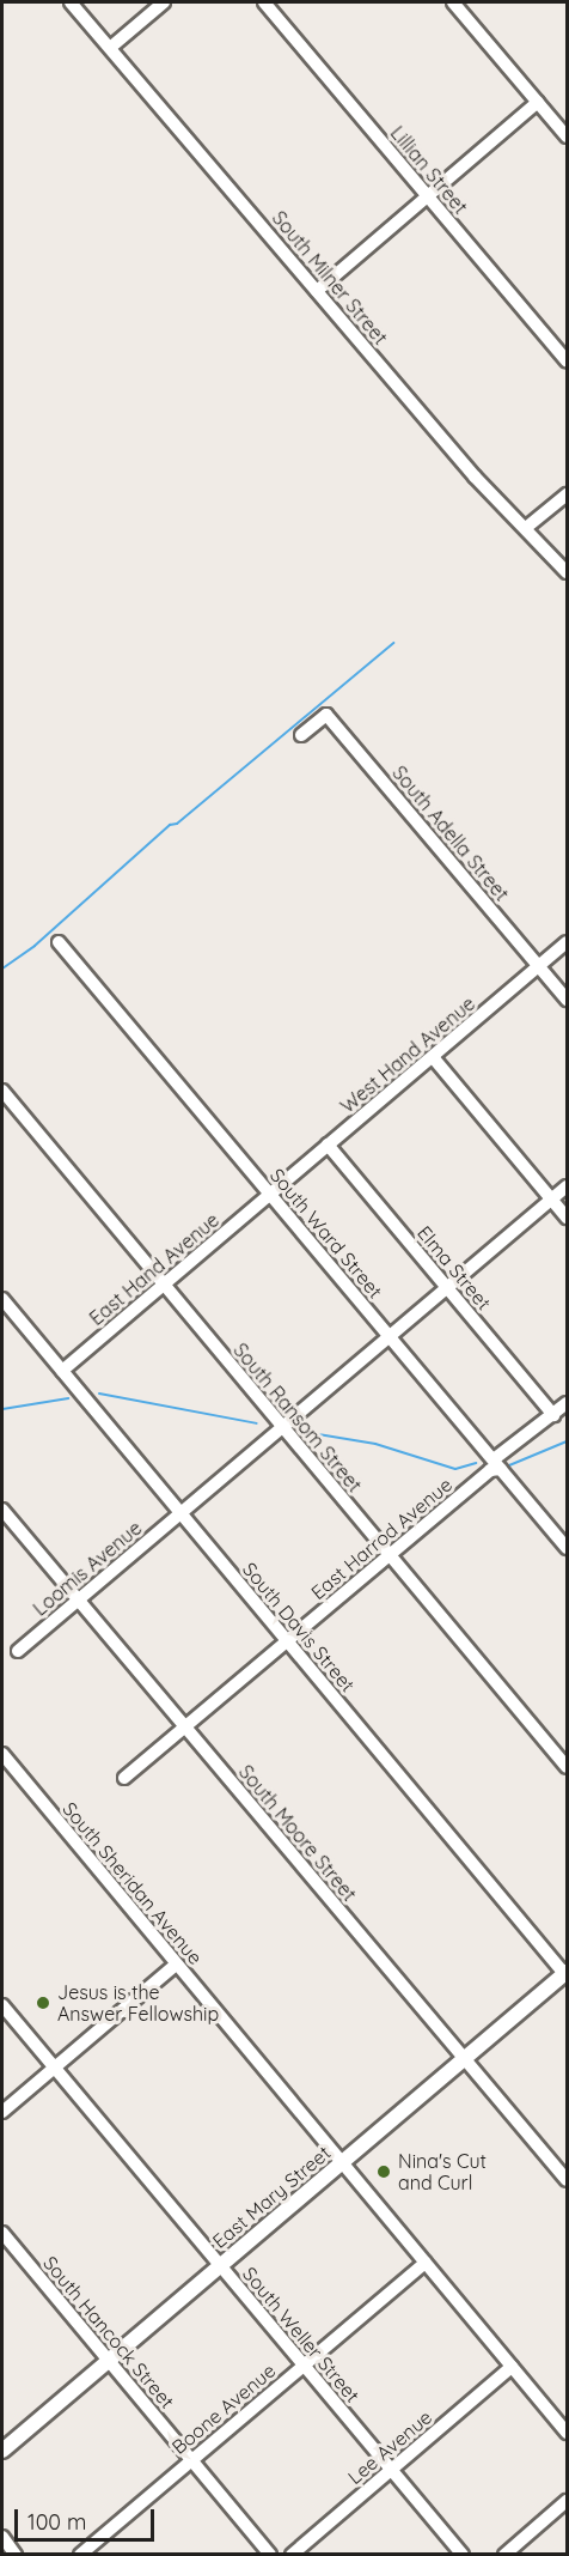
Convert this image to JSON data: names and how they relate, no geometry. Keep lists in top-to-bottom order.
{
  "streets": {
    "main road": ["East Mary Street"],
    "street": [
      "Lillian Street",
      "South Milner Street",
      "South Adella Street",
      "West Hand Avenue",
      "South Ward Street",
      "Elma Street",
      "East Hand Avenue",
      "South Ransom Street",
      "East Harrod Avenue",
      "Loomis Avenue",
      "South Davis Street",
      "South Moore Street",
      "South Sheridan Avenue",
      "South Hancock Street",
      "South Weller Street",
      "Boone Avenue",
      "Lee Avenue"
    ]
  },
  "crossings": [
    ["South Adella Street", "West Hand Avenue"],
    ["West Hand Avenue", "South Ward Street"],
    ["West Hand Avenue", "Elma Street"],
    ["West Hand Avenue", "East Hand Avenue"],
    ["South Ward Street", "East Hand Avenue"],
    ["South Ward Street", "East Harrod Avenue"],
    ["South Ward Street", "Loomis Avenue"],
    ["Elma Street", "East Harrod Avenue"],
    ["Elma Street", "Loomis Avenue"],
    ["East Hand Avenue", "South Ransom Street"],
    ["East Hand Avenue", "South Davis Street"],
    ["South Ransom Street", "East Harrod Avenue"],
    ["South Ransom Street", "Loomis Avenue"],
    ["East Harrod Avenue", "South Davis Street"],
    ["East Harrod Avenue", "South Moore Street"],
    ["Loomis Avenue", "South Davis Street"],
    ["Loomis Avenue", "South Moore Street"],
    ["South Davis Street", "East Mary Street"],
    ["South Moore Street", "East Mary Street"],
    ["South Sheridan Avenue", "East Mary Street"],
    ["South Sheridan Avenue", "Boone Avenue"],
    ["South Sheridan Avenue", "Lee Avenue"],
    ["East Mary Street", "South Hancock Street"],
    ["East Mary Street", "South Weller Street"],
    ["South Hancock Street", "Boone Avenue"],
    ["South Weller Street", "Boone Avenue"],
    ["South Weller Street", "Lee Avenue"]
  ],
  "places": ["Jesus is the Answer Fellowship", "Nina's Cut and Curl"],
  "scale_bar": "100 m"
}
